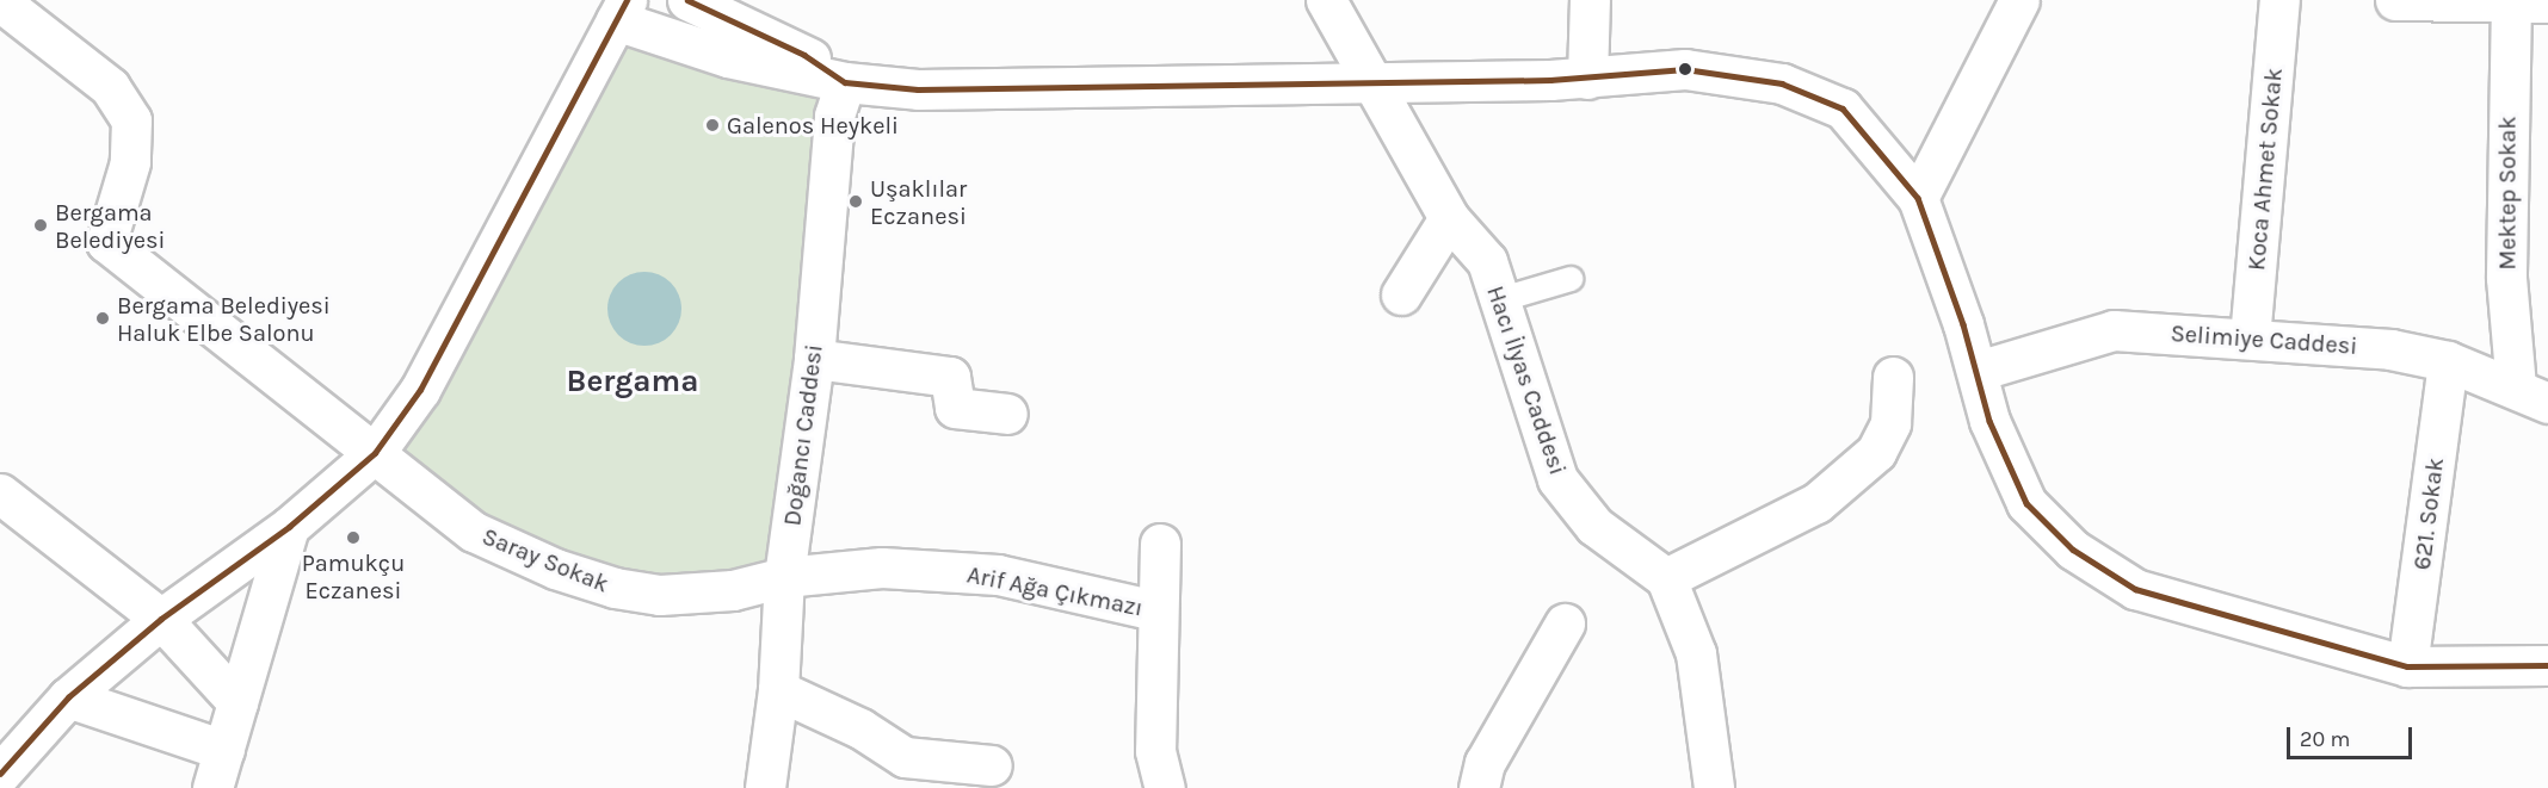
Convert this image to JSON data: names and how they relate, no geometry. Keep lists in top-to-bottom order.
{
  "streets": {
    "street": [
      "Koca Ahmet Sokak",
      "Mektep Sokak",
      "Selimiye Caddesi",
      "Hacı İlyas Caddesi",
      "Doğancı Caddesi",
      "621. Sokak",
      "Saray Sokak",
      "Arif Ağa Çıkmazı"
    ]
  },
  "crossings": [
    ["Koca Ahmet Sokak", "Selimiye Caddesi"],
    ["Mektep Sokak", "Selimiye Caddesi"],
    ["Selimiye Caddesi", "621. Sokak"],
    ["Doğancı Caddesi", "Saray Sokak"],
    ["Doğancı Caddesi", "Arif Ağa Çıkmazı"],
    ["Saray Sokak", "Arif Ağa Çıkmazı"]
  ],
  "districts": ["Bergama"],
  "places": [
    "Galenos Heykeli",
    "Uşaklılar Eczanesi",
    "Bergama Belediyesi",
    "Bergama Belediyesi Haluk Elbe Salonu",
    "Pamukçu Eczanesi"
  ],
  "scale_bar": "20 m"
}
